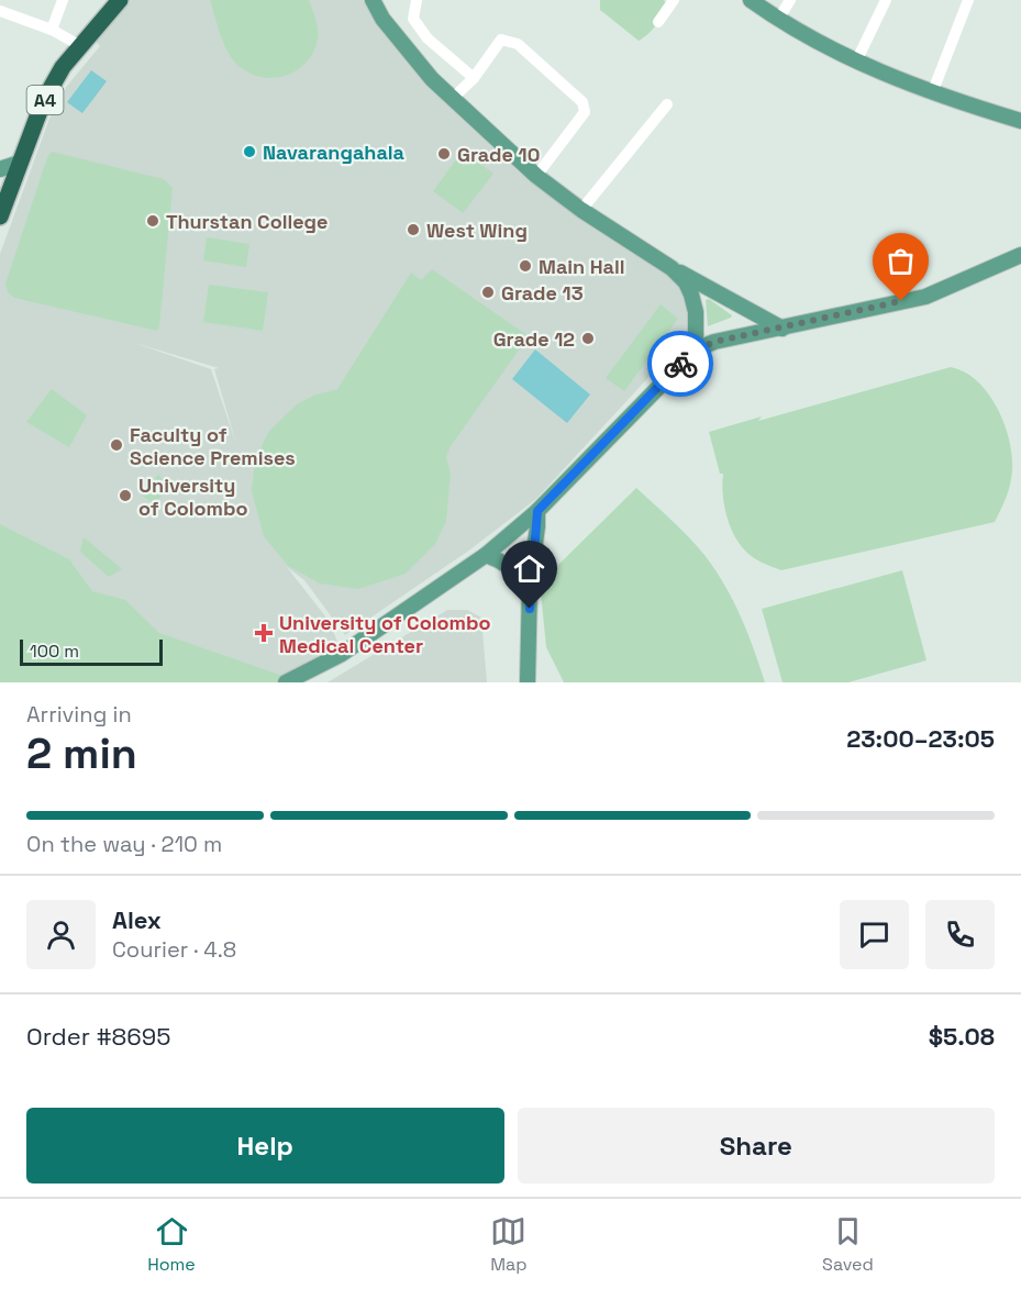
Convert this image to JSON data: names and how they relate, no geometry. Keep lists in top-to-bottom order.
{
  "streets": {
    "highway": ["A4"]
  },
  "places": {
    "other": [
      "Navarangahala",
      "Grade 10",
      "Thurstan College",
      "West Wing",
      "Main Hall",
      "Grade 13",
      "Grade 12",
      "Faculty of Science Premises",
      "University of Colombo"
    ],
    "health": ["University of Colombo Medical Center"]
  },
  "scale_bar": "100 m",
  "page": {
    "scale": "100 m",
    "heading": ["2 min", "Arriving in", "23:00–23:05"],
    "panel": [
      "Alex",
      "Courier · 4.8",
      "Order #8695",
      "$5.08"
    ],
    "bar": "On the way · 210 m",
    "buttons": ["Help", "Share"],
    "tabs": ["Home", "Map", "Saved"]
  }
}
